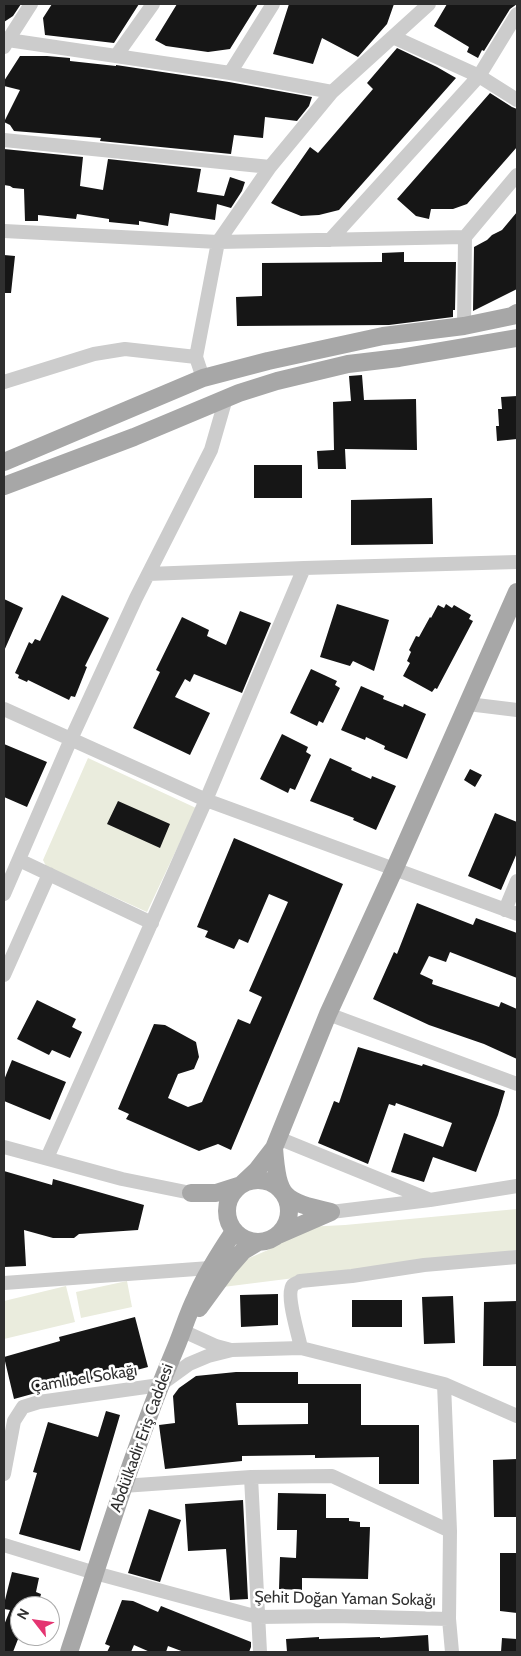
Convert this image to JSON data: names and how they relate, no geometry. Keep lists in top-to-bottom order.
{
  "streets": {
    "main road": ["Abdülkadir Eriş Caddesi"],
    "street": ["Çamlıbel Sokağı", "Şehit Doğan Yaman Sokağı"]
  },
  "crossings": [
    ["Çamlıbel Sokağı", "Abdülkadir Eriş Caddesi"],
    ["Abdülkadir Eriş Caddesi", "Şehit Doğan Yaman Sokağı"]
  ],
  "north": "top left"
}
